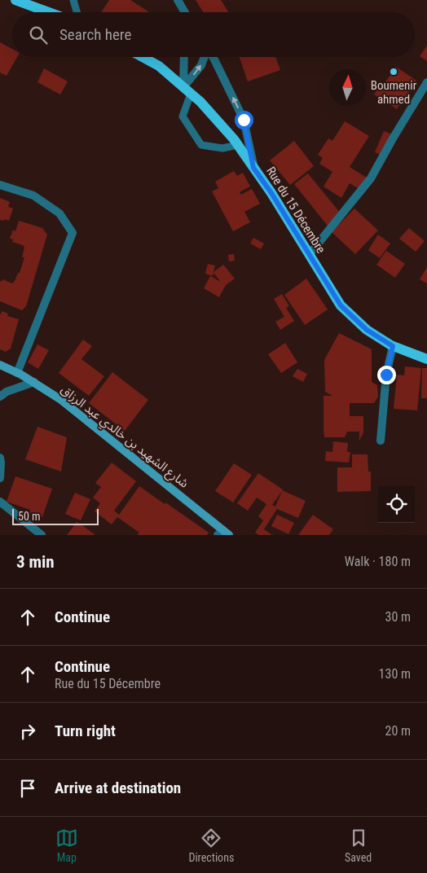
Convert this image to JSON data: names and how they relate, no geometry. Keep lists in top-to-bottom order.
{
  "streets": {
    "main road": ["Rue du 15 Décembre", "شارع الشهيد بن خالدي عبد الرزاق"]
  },
  "places": ["Boumenir ahmed"],
  "scale_bar": "50 m",
  "north": "top",
  "page": {
    "search": "Search here",
    "scale": "50 m",
    "heading": ["3 min", "Walk · 180 m"],
    "list": [
      ["Continue", "30 m"],
      ["Continue", "Rue du 15 Décembre", "130 m"],
      ["Turn right", "20 m"],
      "Arrive at destination"
    ],
    "nav": ["Map", "Directions", "Saved"]
  }
}
